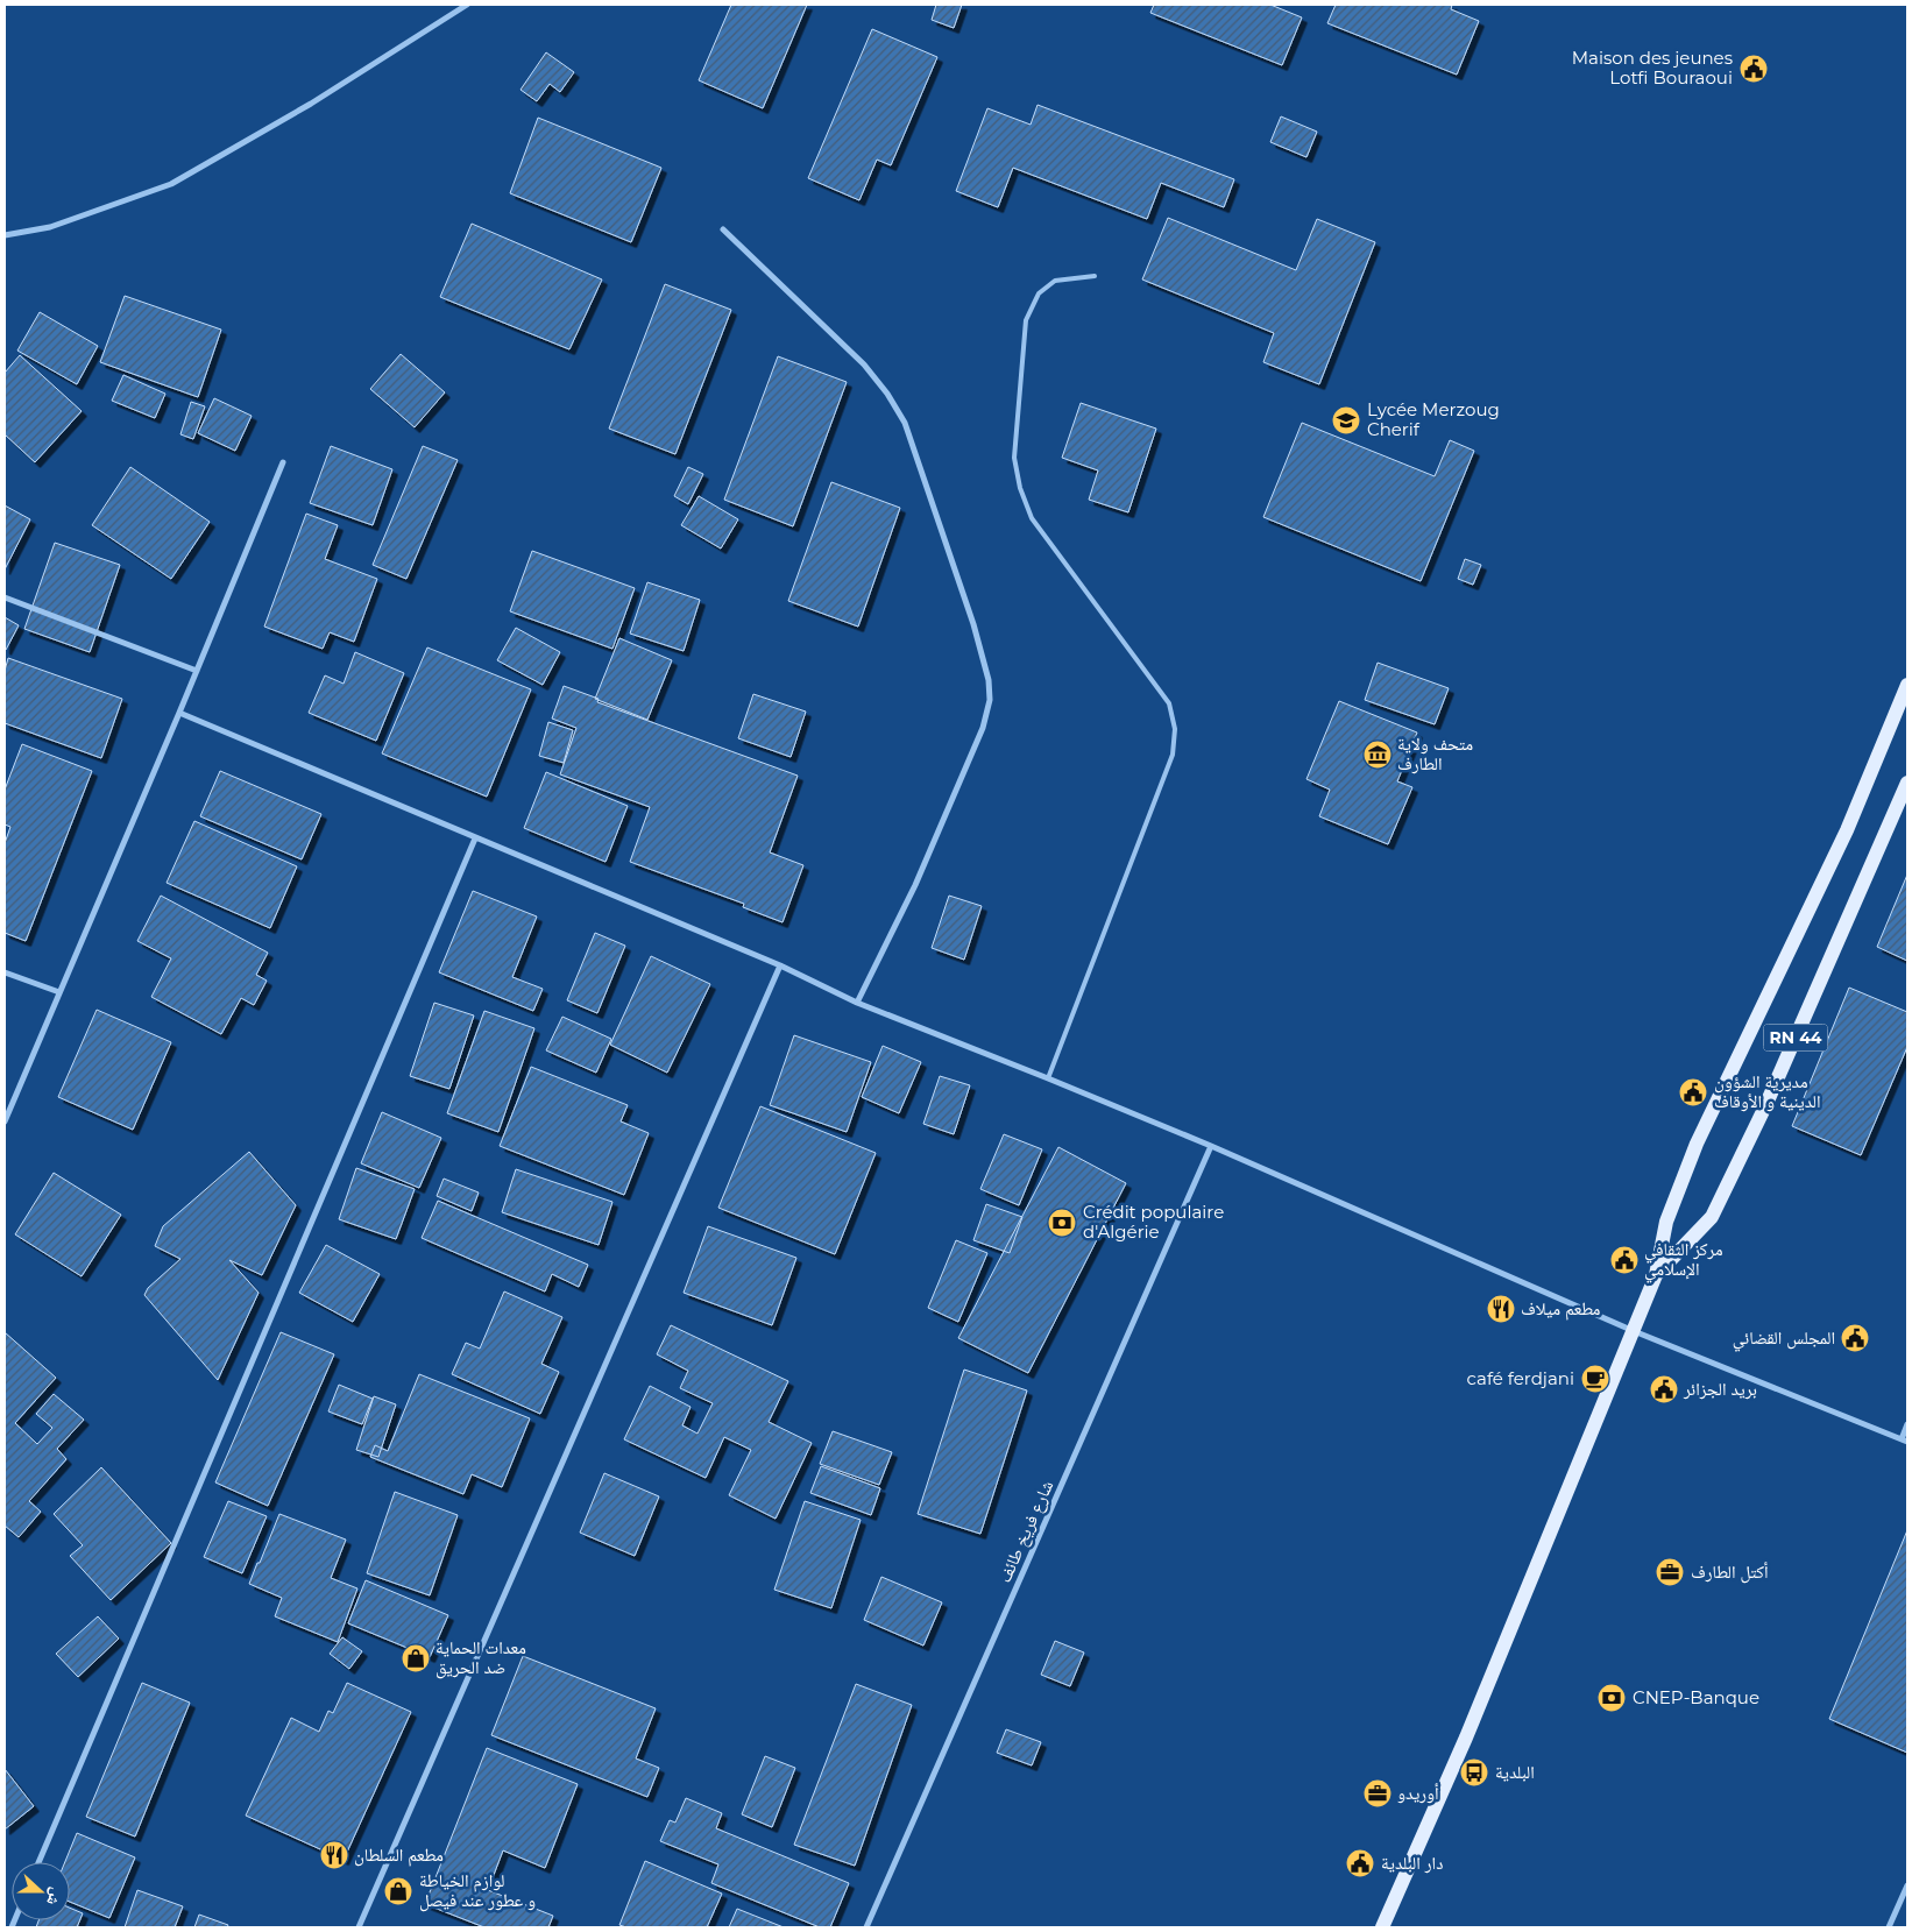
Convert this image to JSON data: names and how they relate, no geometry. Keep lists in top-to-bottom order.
{
  "streets": {
    "main road": ["RN 44"],
    "street": ["شارع فريخ طائف"]
  },
  "places": {
    "public building": [
      "Maison des jeunes Lotfi Bouraoui",
      "مديرية الشؤون الدينية و الأوقاف",
      "مركز الثقافي الإسلامي",
      "المجلس القضائي",
      "بريد الجزائر",
      "دار البلدية"
    ],
    "school or university": ["Lycée Merzoug Cherif"],
    "museum": ["متحف ولاية الطارف"],
    "bank": ["Crédit populaire d'Algérie", "CNEP-Banque"],
    "restaurant": ["مطعم ميلاف", "مطعم السلطان"],
    "cafe": ["café ferdjani"],
    "office": ["أكتل الطارف", "أوريدو"],
    "shop": ["معدات الحماية ضد الحريق", "لوازم الخياطة و عطور عند فيصل"],
    "bus stop": ["البلدية"]
  },
  "north": "right"
}
